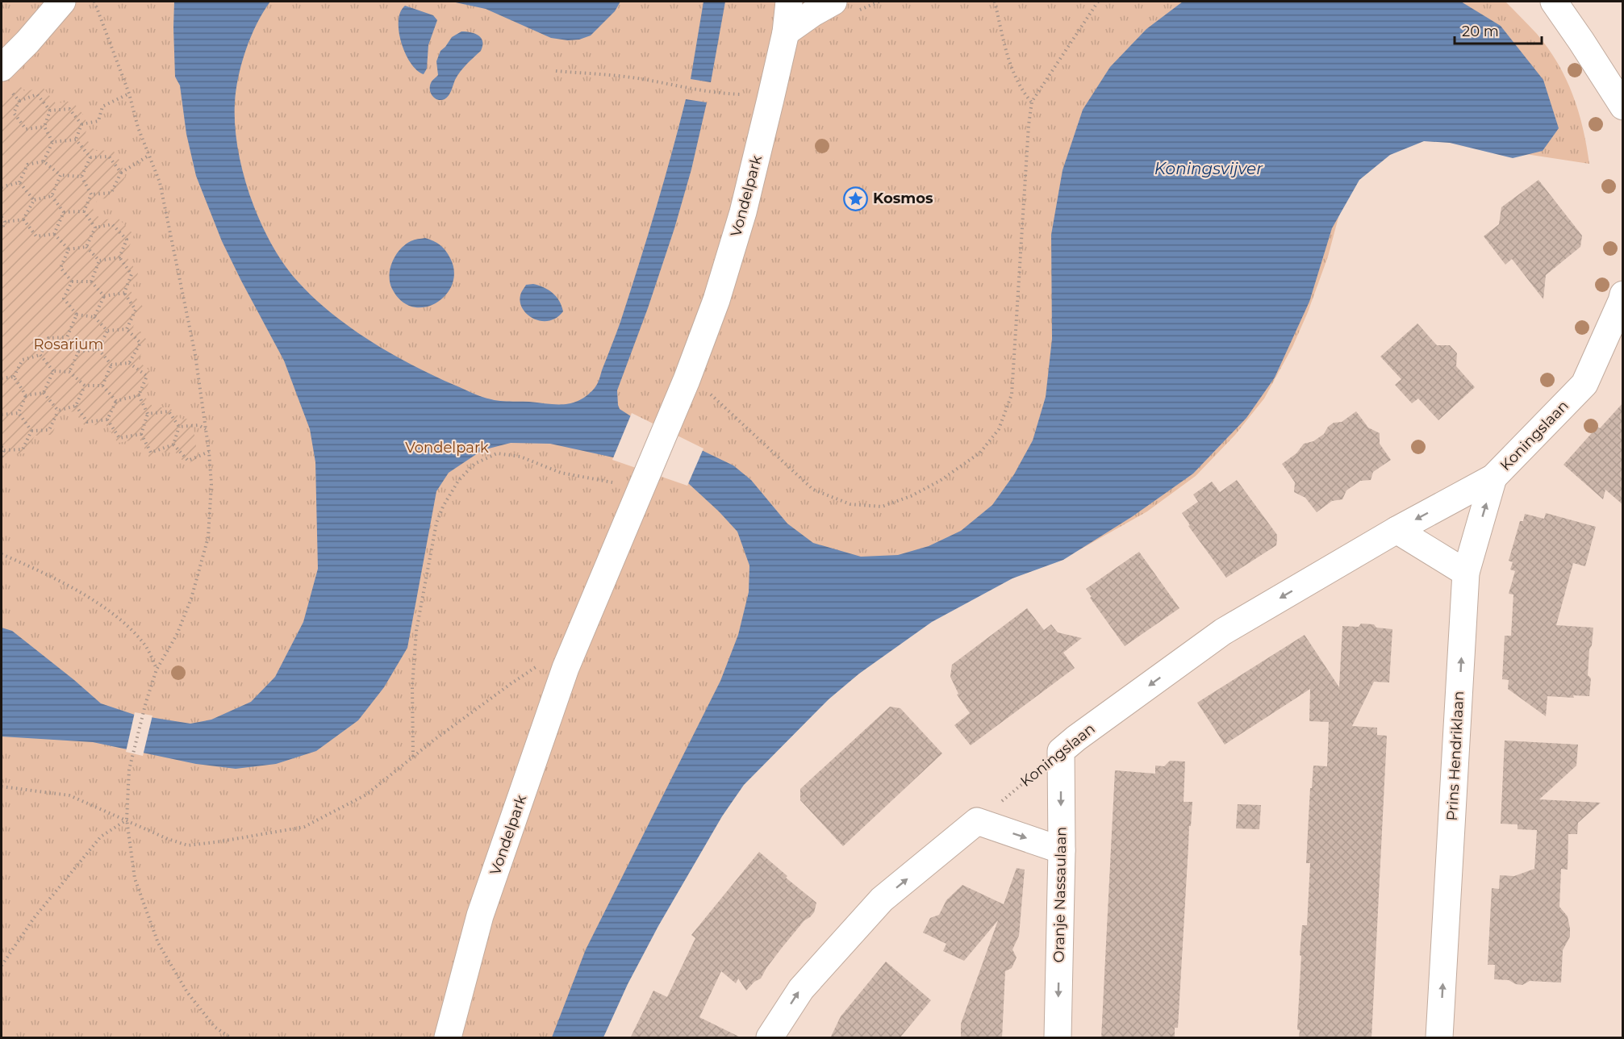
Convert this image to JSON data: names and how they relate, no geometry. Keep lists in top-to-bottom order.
{
  "streets": {
    "street": [
      "Vondelpark",
      "Koningslaan",
      "Prins Hendriklaan",
      "Oranje Nassaulaan"
    ]
  },
  "crossings": [
    ["Koningslaan", "Prins Hendriklaan"],
    ["Koningslaan", "Oranje Nassaulaan"]
  ],
  "one_way": ["Koningslaan", "Prins Hendriklaan", "Oranje Nassaulaan"],
  "water": ["Koningsvijver"],
  "parks": ["Rosarium", "Vondelpark"],
  "places": {
    "place": ["Kosmos"]
  },
  "scale_bar": "20 m"
}
